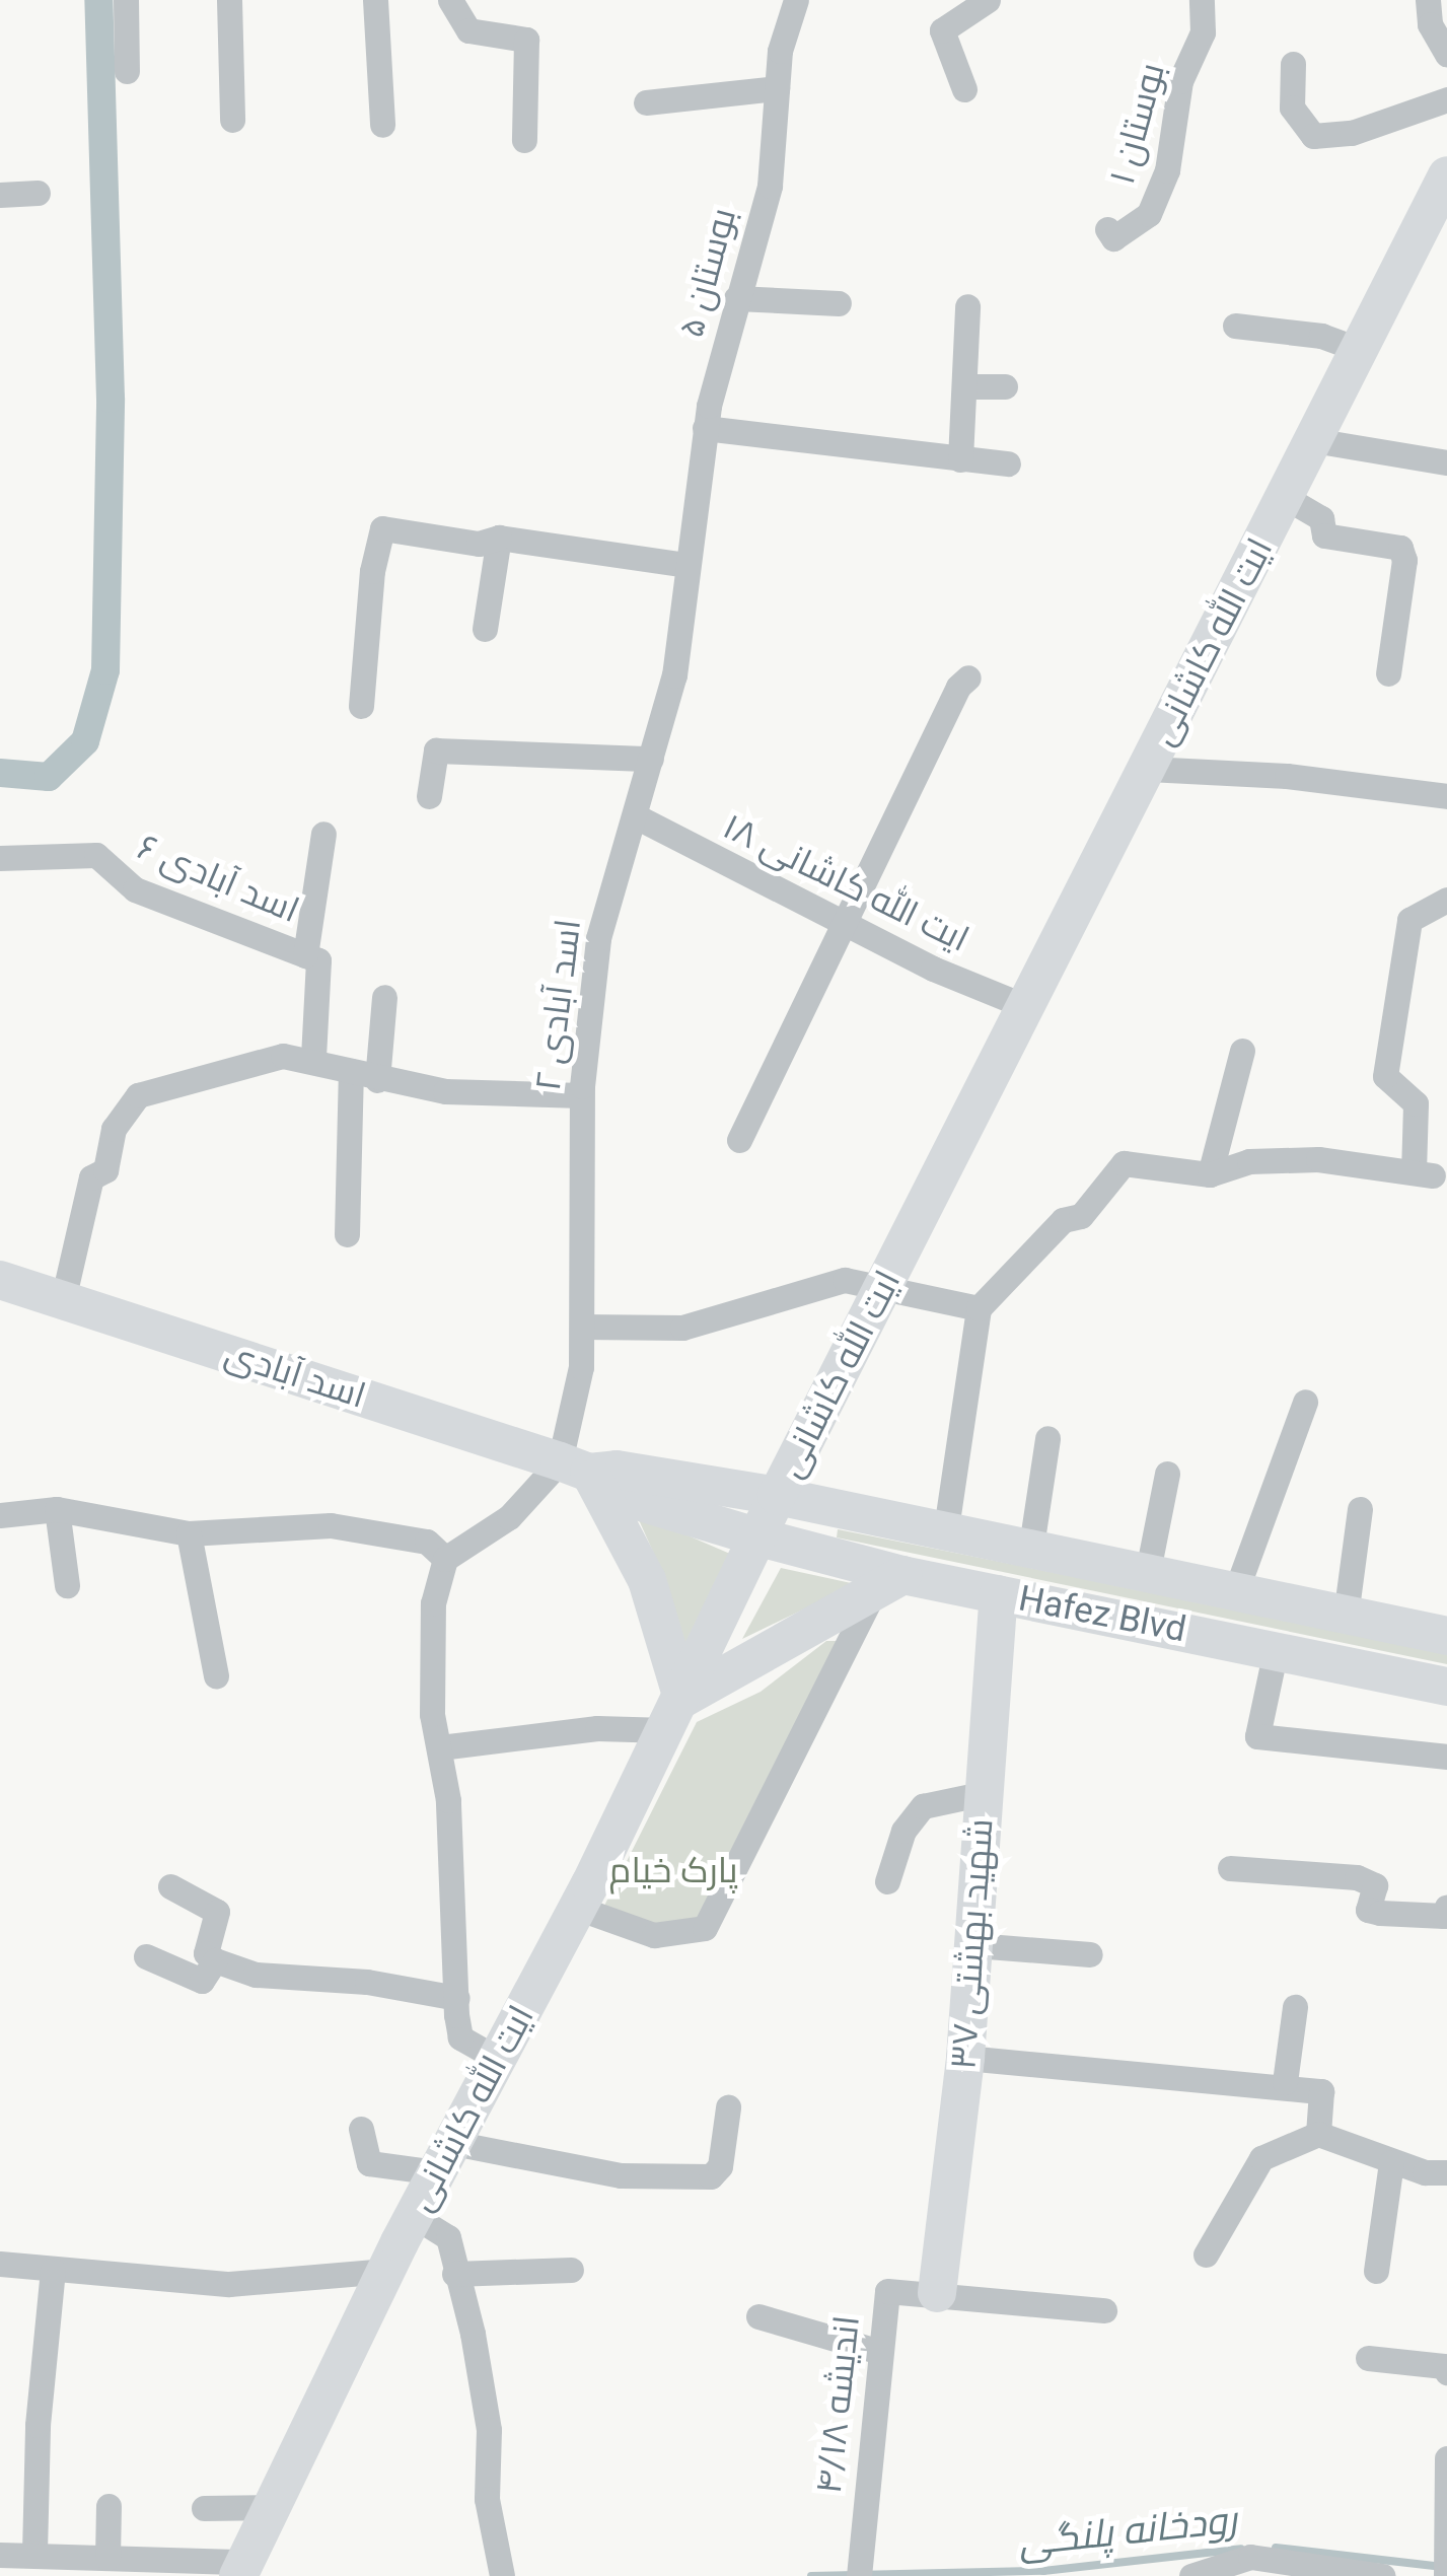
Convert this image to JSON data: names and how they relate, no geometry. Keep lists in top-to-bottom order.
{
  "streets": {
    "main road": [
      "ایت الله کاشانی",
      "اسد آبادی",
      "Hafez Blvd",
      "شهید بهشتی ۳۷"
    ],
    "street": [
      "بوستان ۱",
      "بوستان ۵",
      "اسد آبادی ۶",
      "ایت الله کاشانی ۱۸",
      "اسد آبادی ۲",
      "اندیشه ۴/۱۸"
    ]
  },
  "crossings": [
    ["بوستان ۵", "اسد آبادی ۲"],
    ["ایت الله کاشانی", "ایت الله کاشانی ۱۸"],
    ["ایت الله کاشانی", "اسد آبادی"],
    ["ایت الله کاشانی", "Hafez Blvd"],
    ["ایت الله کاشانی ۱۸", "اسد آبادی ۲"],
    ["اسد آبادی ۲", "اسد آبادی"],
    ["اسد آبادی", "Hafez Blvd"],
    ["Hafez Blvd", "شهید بهشتی ۳۷"],
    ["شهید بهشتی ۳۷", "اندیشه ۴/۱۸"]
  ],
  "water": ["رودخانه پلنگی"],
  "parks": ["پارک خیام"]
}
